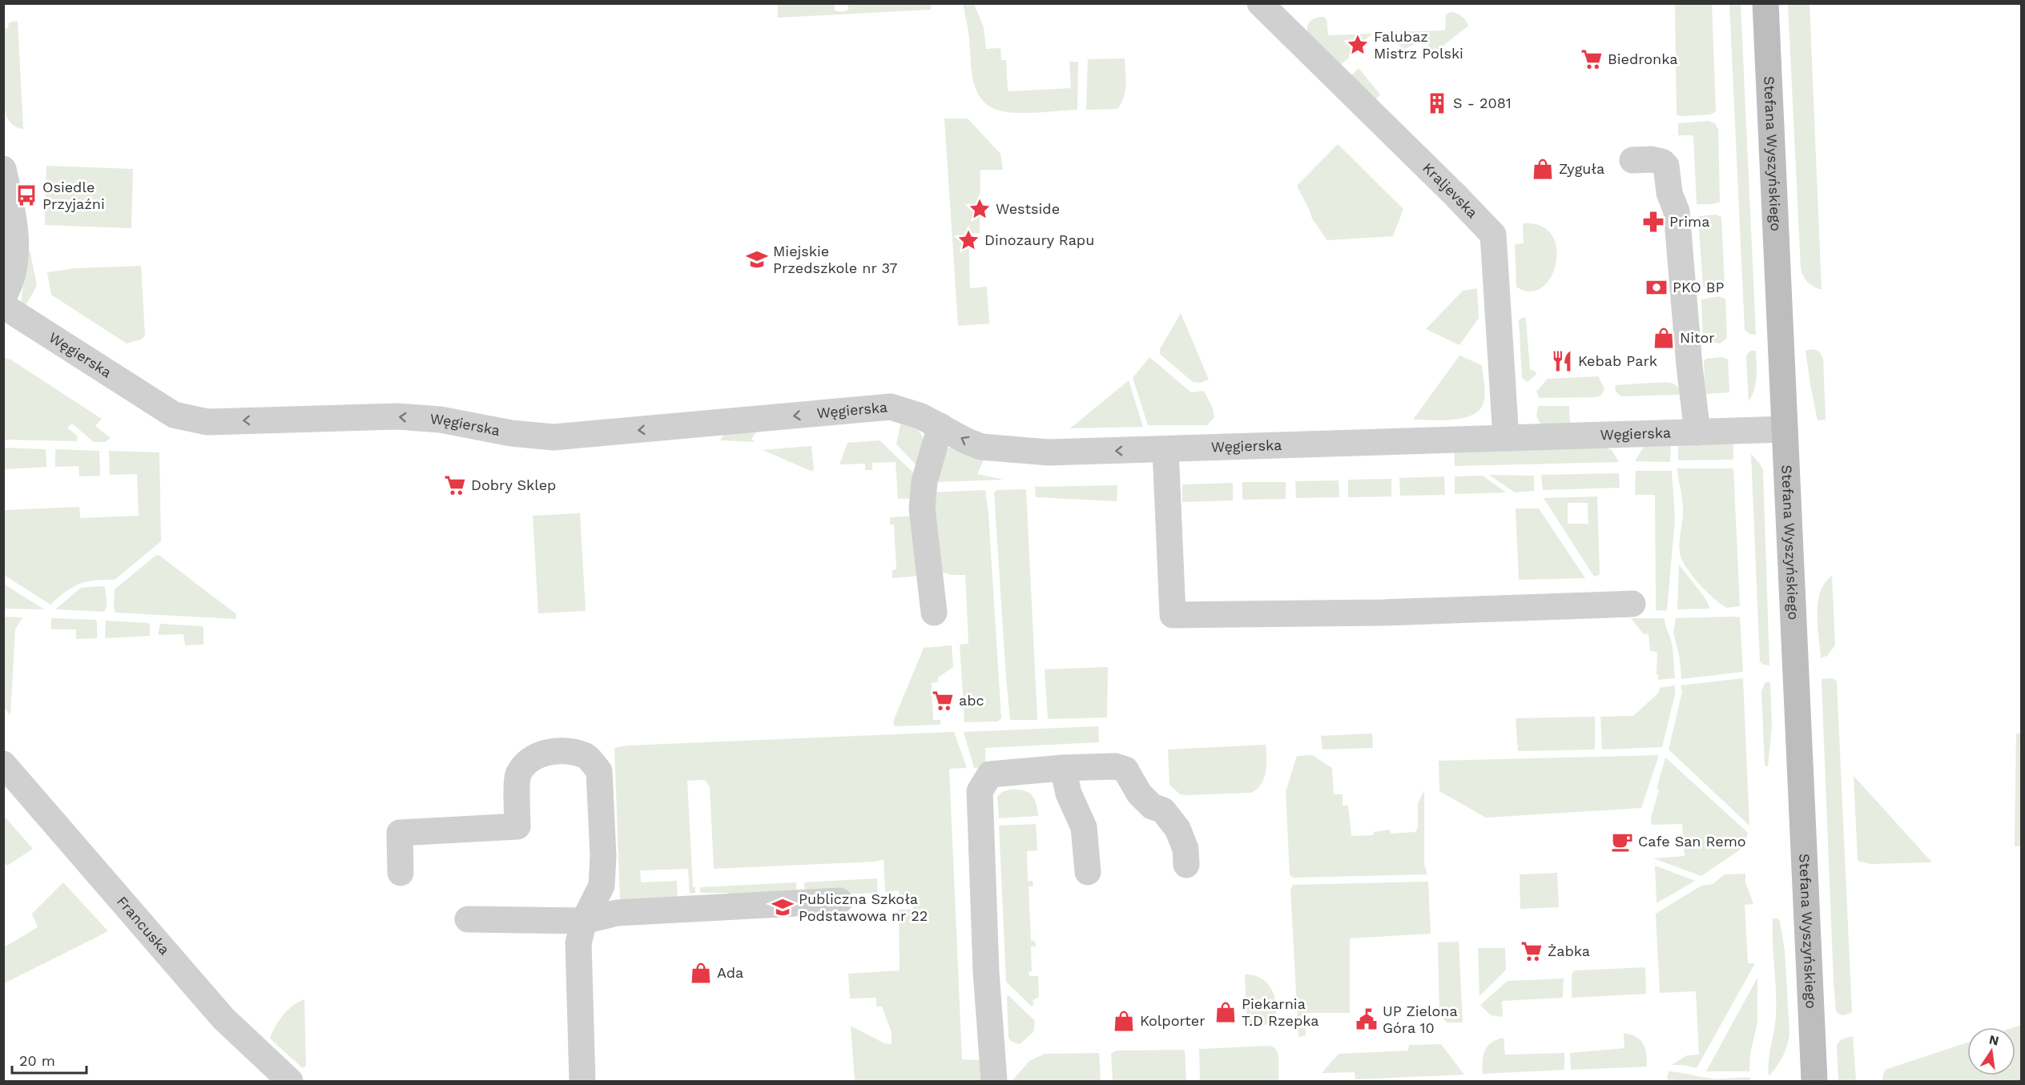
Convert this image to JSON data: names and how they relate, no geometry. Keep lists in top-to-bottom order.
{
  "streets": {
    "street": [
      "Stefana Wyszyńskiego",
      "Kraljevska",
      "Węgierska",
      "Francuska"
    ]
  },
  "crossings": [
    ["Stefana Wyszyńskiego", "Węgierska"],
    ["Kraljevska", "Węgierska"]
  ],
  "one_way": ["Węgierska"],
  "places": {
    "place": ["Falubaz Mistrz Polski", "Westside", "Dinozaury Rapu"],
    "supermarket": [
      "Biedronka",
      "Dobry Sklep",
      "abc",
      "Żabka"
    ],
    "building": ["S - 2081"],
    "shop": [
      "Zyguła",
      "Nitor",
      "Ada",
      "Piekarnia T.D Rzepka",
      "Kolporter"
    ],
    "bus stop": ["Osiedle Przyjaźni"],
    "pharmacy": ["Prima"],
    "school or university": ["Miejskie Przedszkole nr 37", "Publiczna Szkoła Podstawowa nr 22"],
    "bank": ["PKO BP"],
    "restaurant": ["Kebab Park"],
    "cafe": ["Cafe San Remo"],
    "public building": ["UP Zielona Góra 10"]
  },
  "scale_bar": "20 m",
  "north": "top"
}
